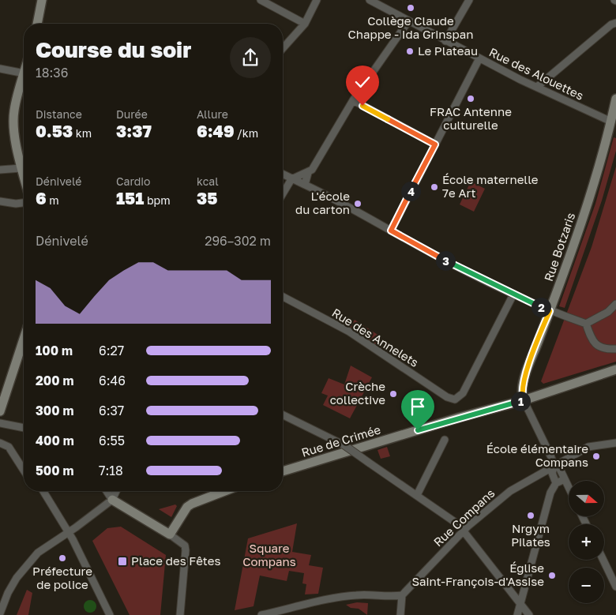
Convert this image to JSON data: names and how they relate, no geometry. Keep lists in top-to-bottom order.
{
  "streets": {
    "street": [
      "Rue des Alouettes",
      "Rue Botzaris",
      "Rue des Annelets",
      "Rue de Crimée",
      "Rue Compans"
    ]
  },
  "crossings": [
    ["Rue des Alouettes", "Rue Botzaris"],
    ["Rue Botzaris", "Rue de Crimée"]
  ],
  "parks": ["Square Compans"],
  "places": {
    "other": [
      "Collège Claude Chappe - Ida Grinspan",
      "Le Plateau",
      "FRAC Antenne culturelle",
      "École maternelle 7e Art",
      "L'école du carton",
      "Crèche collective",
      "École élémentaire Compans",
      "Nrgym Pilates",
      "Préfecture de police",
      "Église Saint-François-d'Assise"
    ],
    "transit": ["Place des Fêtes"]
  },
  "north": "right",
  "page": {
    "heading": ["Course du soir", "18:36"],
    "stats": [
      ["Distance", "0.53 km"],
      ["Durée", "3:37"],
      ["Allure", "6:49 /km"],
      ["Dénivelé", "6 m"],
      ["Cardio", "151 bpm"],
      ["kcal", "35"]
    ],
    "pins": [
      "4",
      "3",
      "2",
      "1"
    ],
    "chart": ["Dénivelé", "296–302 m"],
    "list": [
      {
        "name": "100 m",
        "note": "6:27"
      },
      {
        "name": "200 m",
        "note": "6:46"
      },
      {
        "name": "300 m",
        "note": "6:37"
      },
      {
        "name": "400 m",
        "note": "6:55"
      },
      {
        "name": "500 m",
        "note": "7:18"
      }
    ],
    "map_buttons": ["+", "−"]
  }
}
